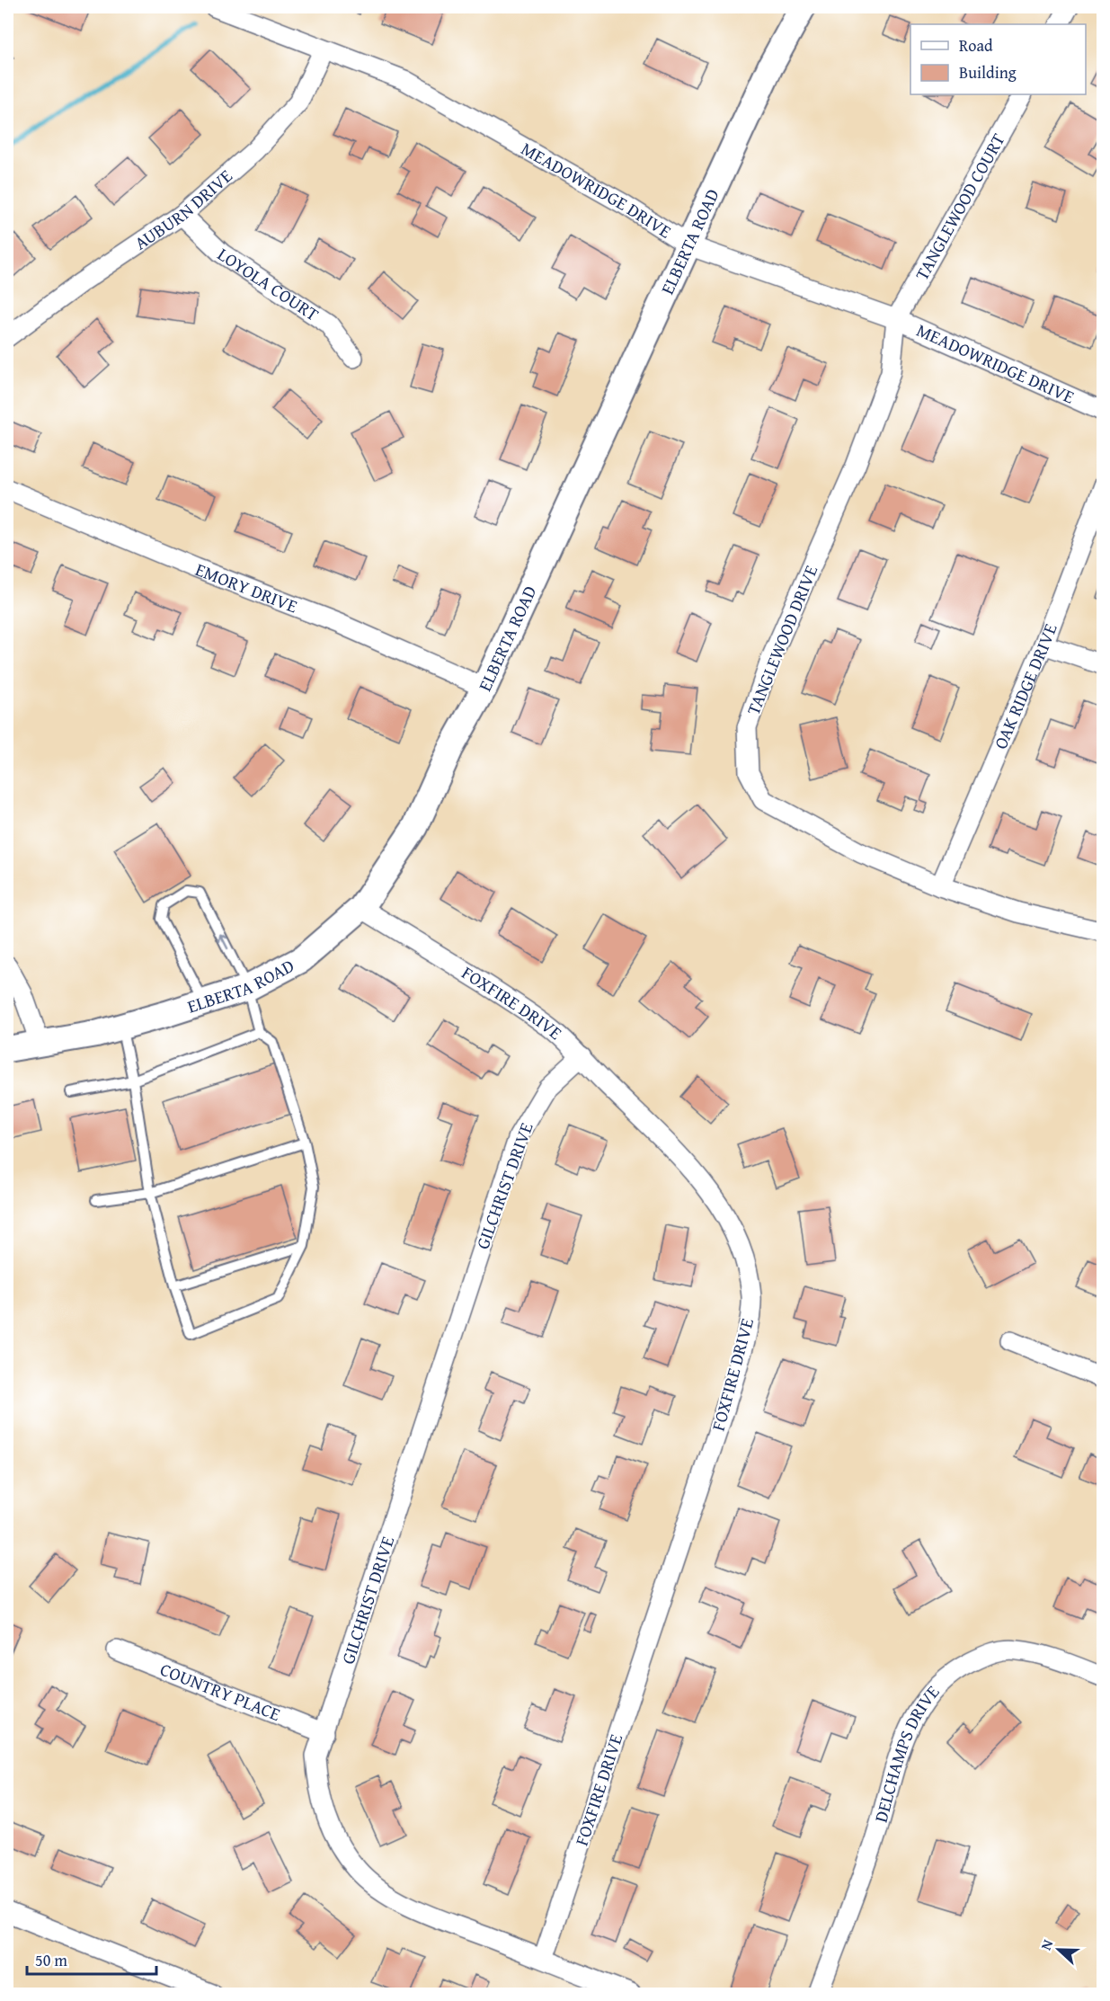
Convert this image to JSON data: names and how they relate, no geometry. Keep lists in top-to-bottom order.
{
  "streets": {
    "street": [
      "MEADOWRIDGE DRIVE",
      "TANGLEWOOD COURT",
      "AUBURN DRIVE",
      "ELBERTA ROAD",
      "LOYOLA COURT",
      "EMORY DRIVE",
      "TANGLEWOOD DRIVE",
      "OAK RIDGE DRIVE",
      "FOXFIRE DRIVE",
      "GILCHRIST DRIVE",
      "COUNTRY PLACE",
      "DELCHAMPS DRIVE"
    ]
  },
  "crossings": [
    ["MEADOWRIDGE DRIVE", "TANGLEWOOD COURT"],
    ["MEADOWRIDGE DRIVE", "AUBURN DRIVE"],
    ["MEADOWRIDGE DRIVE", "ELBERTA ROAD"],
    ["MEADOWRIDGE DRIVE", "TANGLEWOOD DRIVE"],
    ["TANGLEWOOD COURT", "TANGLEWOOD DRIVE"],
    ["AUBURN DRIVE", "LOYOLA COURT"],
    ["ELBERTA ROAD", "EMORY DRIVE"],
    ["ELBERTA ROAD", "FOXFIRE DRIVE"],
    ["TANGLEWOOD DRIVE", "OAK RIDGE DRIVE"],
    ["FOXFIRE DRIVE", "GILCHRIST DRIVE"],
    ["GILCHRIST DRIVE", "COUNTRY PLACE"]
  ],
  "legend": ["Road", "Building"],
  "scale_bar": "50 m",
  "north": "left"
}
